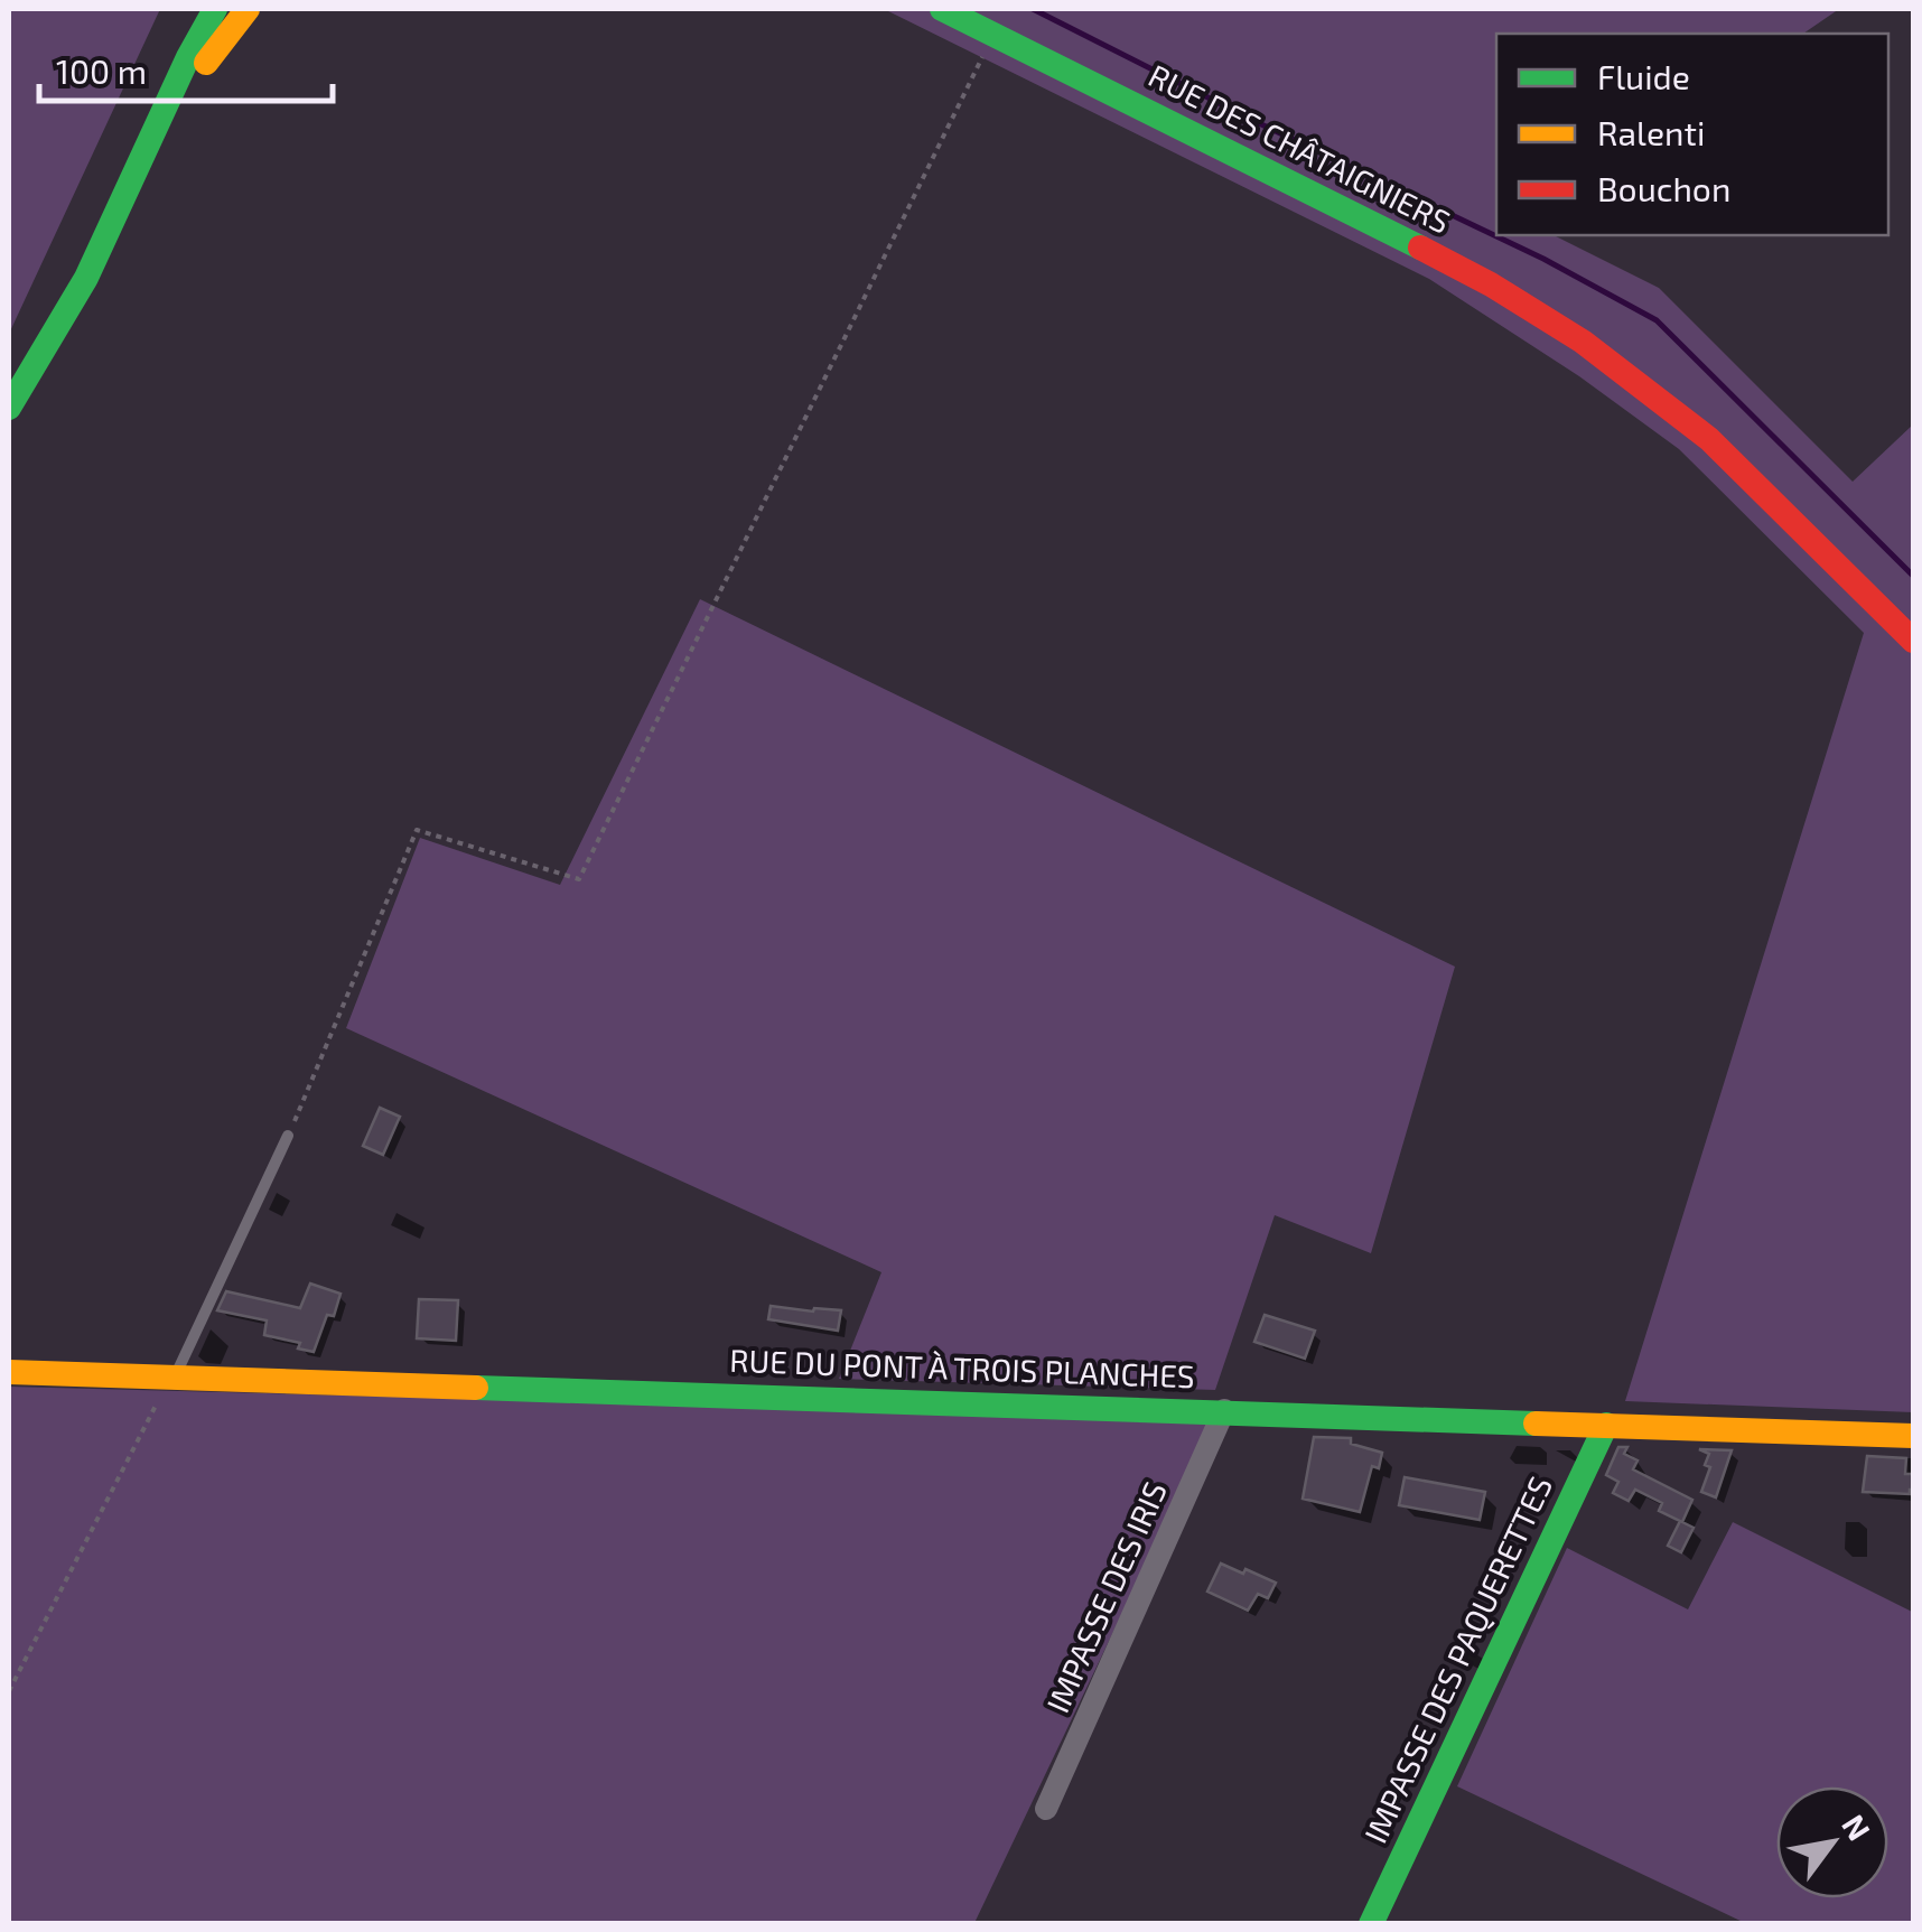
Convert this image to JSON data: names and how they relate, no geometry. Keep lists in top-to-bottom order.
{
  "streets": {
    "street": [
      "RUE DES CHÂTAIGNIERS",
      "RUE DU PONT À TROIS PLANCHES",
      "IMPASSE DES IRIS",
      "IMPASSE DES PAQUERETTES"
    ]
  },
  "crossings": [
    ["RUE DU PONT À TROIS PLANCHES", "IMPASSE DES IRIS"],
    ["RUE DU PONT À TROIS PLANCHES", "IMPASSE DES PAQUERETTES"]
  ],
  "legend": ["Fluide", "Ralenti", "Bouchon"],
  "scale_bar": "100 m",
  "north": "top right"
}
